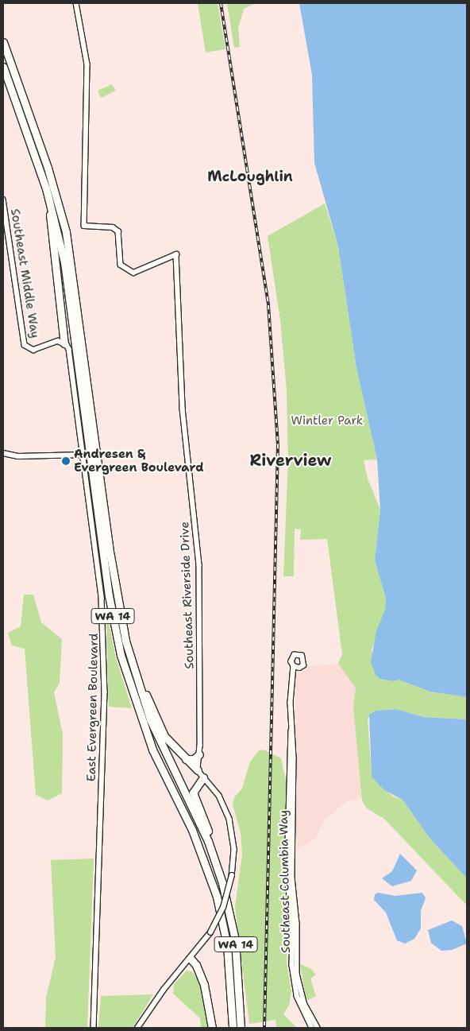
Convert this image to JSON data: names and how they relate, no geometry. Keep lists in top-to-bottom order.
{
  "streets": {
    "highway": ["WA 14"],
    "street": [
      "Southeast Middle Way",
      "Southeast Riverside Drive",
      "East Evergreen Boulevard",
      "Southeast Columbia Way"
    ]
  },
  "crossings": [
    ["Southeast Middle Way", "East Evergreen Boulevard"]
  ],
  "districts": ["McLoughlin", "Riverview"],
  "parks": ["Wintler Park"],
  "places": ["Andresen & Evergreen Boulevard"]
}
